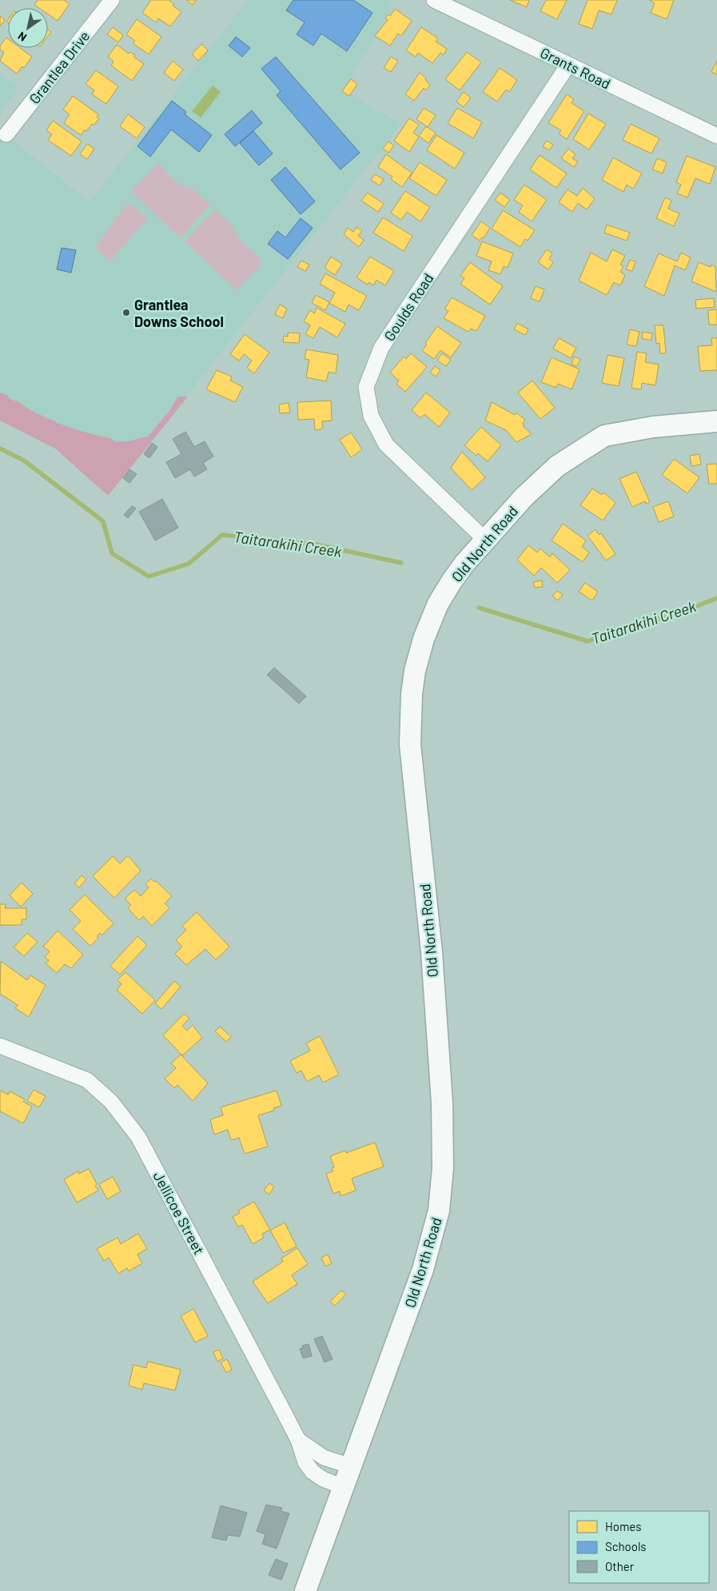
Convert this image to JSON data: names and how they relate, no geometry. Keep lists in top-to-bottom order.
{
  "streets": {
    "street": [
      "Grantlea Drive",
      "Grants Road",
      "Goulds Road",
      "Old North Road",
      "Jellicoe Street"
    ]
  },
  "crossings": [
    ["Grants Road", "Goulds Road"],
    ["Goulds Road", "Old North Road"],
    ["Old North Road", "Jellicoe Street"]
  ],
  "water": ["Taitarakihi Creek"],
  "places": ["Grantlea Downs School"],
  "legend": ["Homes", "Schools", "Other"],
  "north": "bottom left"
}
